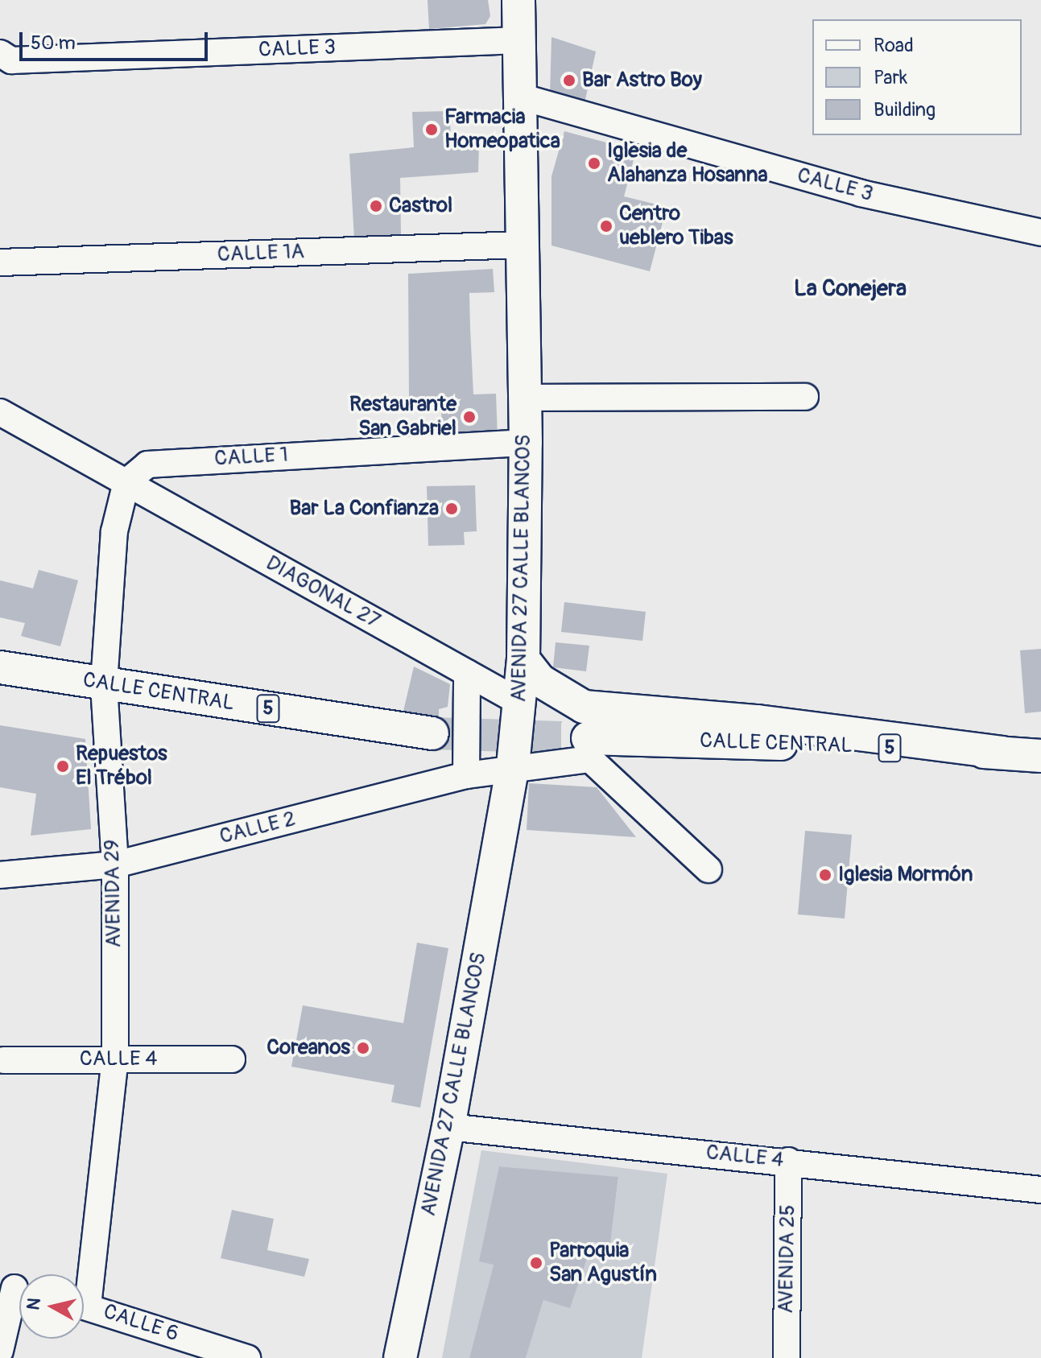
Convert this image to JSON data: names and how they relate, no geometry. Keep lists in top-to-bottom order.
{
  "streets": {
    "main road": ["AVENIDA 27 CALLE BLANCOS", "CALLE CENTRAL", "5"],
    "street": [
      "CALLE 3",
      "CALLE 1A",
      "CALLE 1",
      "DIAGONAL 27",
      "CALLE 2",
      "AVENIDA 29",
      "CALLE 4",
      "AVENIDA 25",
      "CALLE 6"
    ]
  },
  "crossings": [
    ["CALLE 3", "AVENIDA 27 CALLE BLANCOS"],
    ["CALLE 1A", "AVENIDA 27 CALLE BLANCOS"],
    ["CALLE 1", "AVENIDA 27 CALLE BLANCOS"],
    ["CALLE 1", "DIAGONAL 27"],
    ["CALLE 1", "AVENIDA 29"],
    ["AVENIDA 27 CALLE BLANCOS", "DIAGONAL 27"],
    ["AVENIDA 27 CALLE BLANCOS", "CALLE 2"],
    ["AVENIDA 27 CALLE BLANCOS", "CALLE 4"],
    ["DIAGONAL 27", "AVENIDA 29"],
    ["CALLE CENTRAL", "CALLE 2"],
    ["CALLE CENTRAL", "AVENIDA 29"],
    ["CALLE 2", "AVENIDA 29"],
    ["AVENIDA 29", "CALLE 4"],
    ["CALLE 4", "AVENIDA 25"]
  ],
  "districts": ["La Conejera"],
  "places": [
    "Bar Astro Boy",
    "Farmacia Homeopatica",
    "Iglesia de Alahanza Hosanna",
    "Castrol",
    "Centro ueblero Tibas",
    "Restaurante San Gabriel",
    "Bar La Confianza",
    "Repuestos El Trébol",
    "Iglesia Mormón",
    "Coreanos",
    "Parroquia San Agustín"
  ],
  "legend": ["Road", "Park", "Building"],
  "scale_bar": "50 m",
  "north": "left"
}
